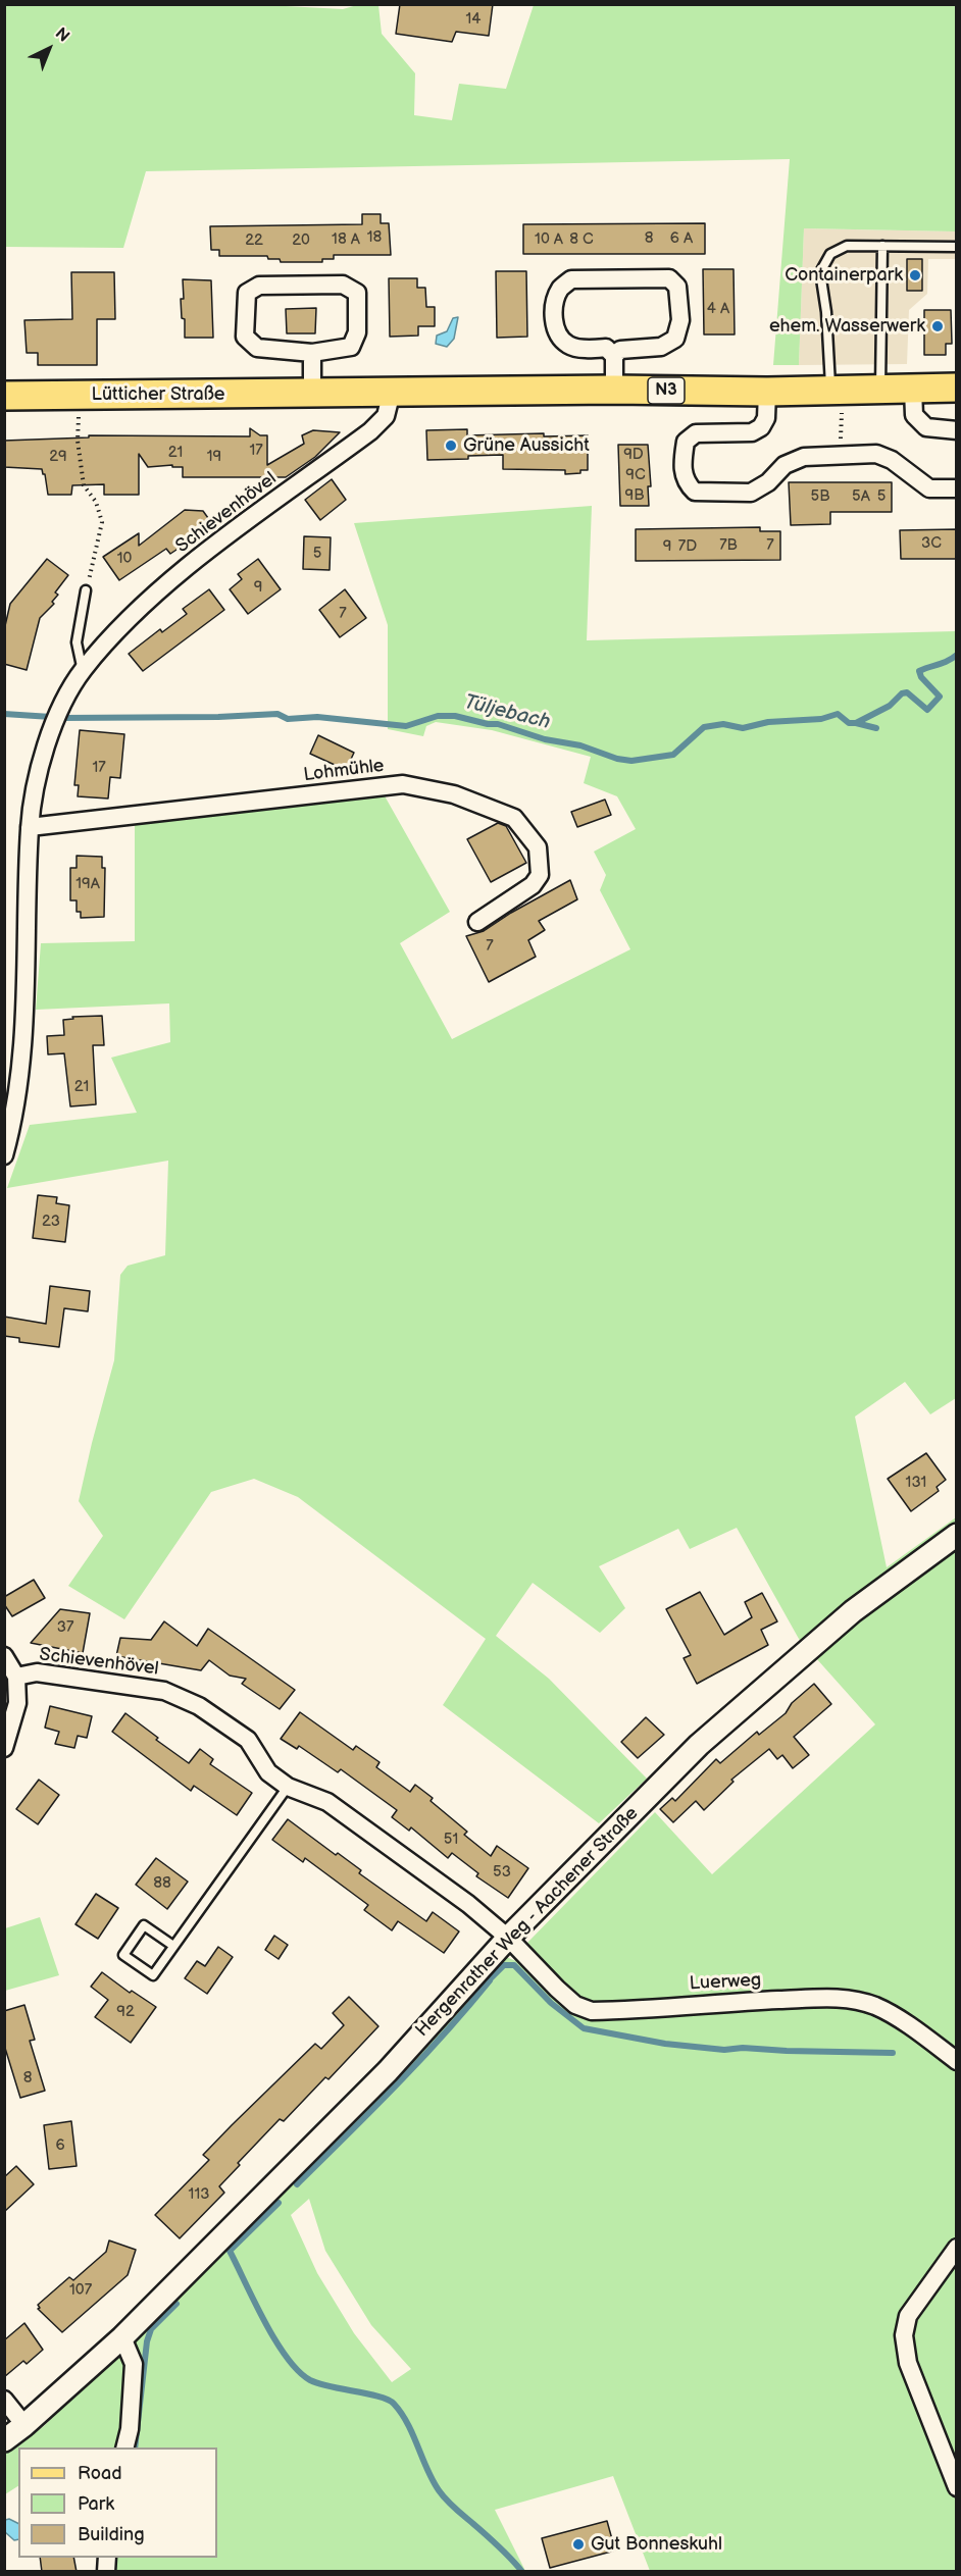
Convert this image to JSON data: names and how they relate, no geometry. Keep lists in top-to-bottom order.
{
  "streets": {
    "main road": ["N3", "Lütticher Straße"],
    "street": [
      "Schievenhövel",
      "Lohmühle",
      "Hergenrather Weg - Aachener Straße",
      "Luerweg"
    ]
  },
  "crossings": [
    ["Lütticher Straße", "Schievenhövel"],
    ["Schievenhövel", "Lohmühle"],
    ["Schievenhövel", "Hergenrather Weg - Aachener Straße"],
    ["Schievenhövel", "Luerweg"],
    ["Hergenrather Weg - Aachener Straße", "Luerweg"]
  ],
  "water": ["Tüljebach"],
  "places": [
    "Containerpark",
    "ehem. Wasserwerk",
    "Grüne Aussicht",
    "Gut Bonneskuhl"
  ],
  "house_numbers": [
    "14",
    "18",
    "8",
    "6 A",
    "18 A",
    "10 A",
    "8 C",
    "22",
    "20",
    "4 A",
    "17",
    "21",
    "9D",
    "29",
    "19",
    "9C",
    "9B",
    "5B",
    "5A",
    "5",
    "3C",
    "7B",
    "7",
    "9",
    "7D",
    "5",
    "10",
    "9",
    "7",
    "17",
    "19A",
    "7",
    "21",
    "23",
    "131",
    "37",
    "51",
    "53",
    "88",
    "92",
    "8",
    "6",
    "113",
    "107"
  ],
  "legend": ["Road", "Park", "Building"],
  "north": "top right"
}
